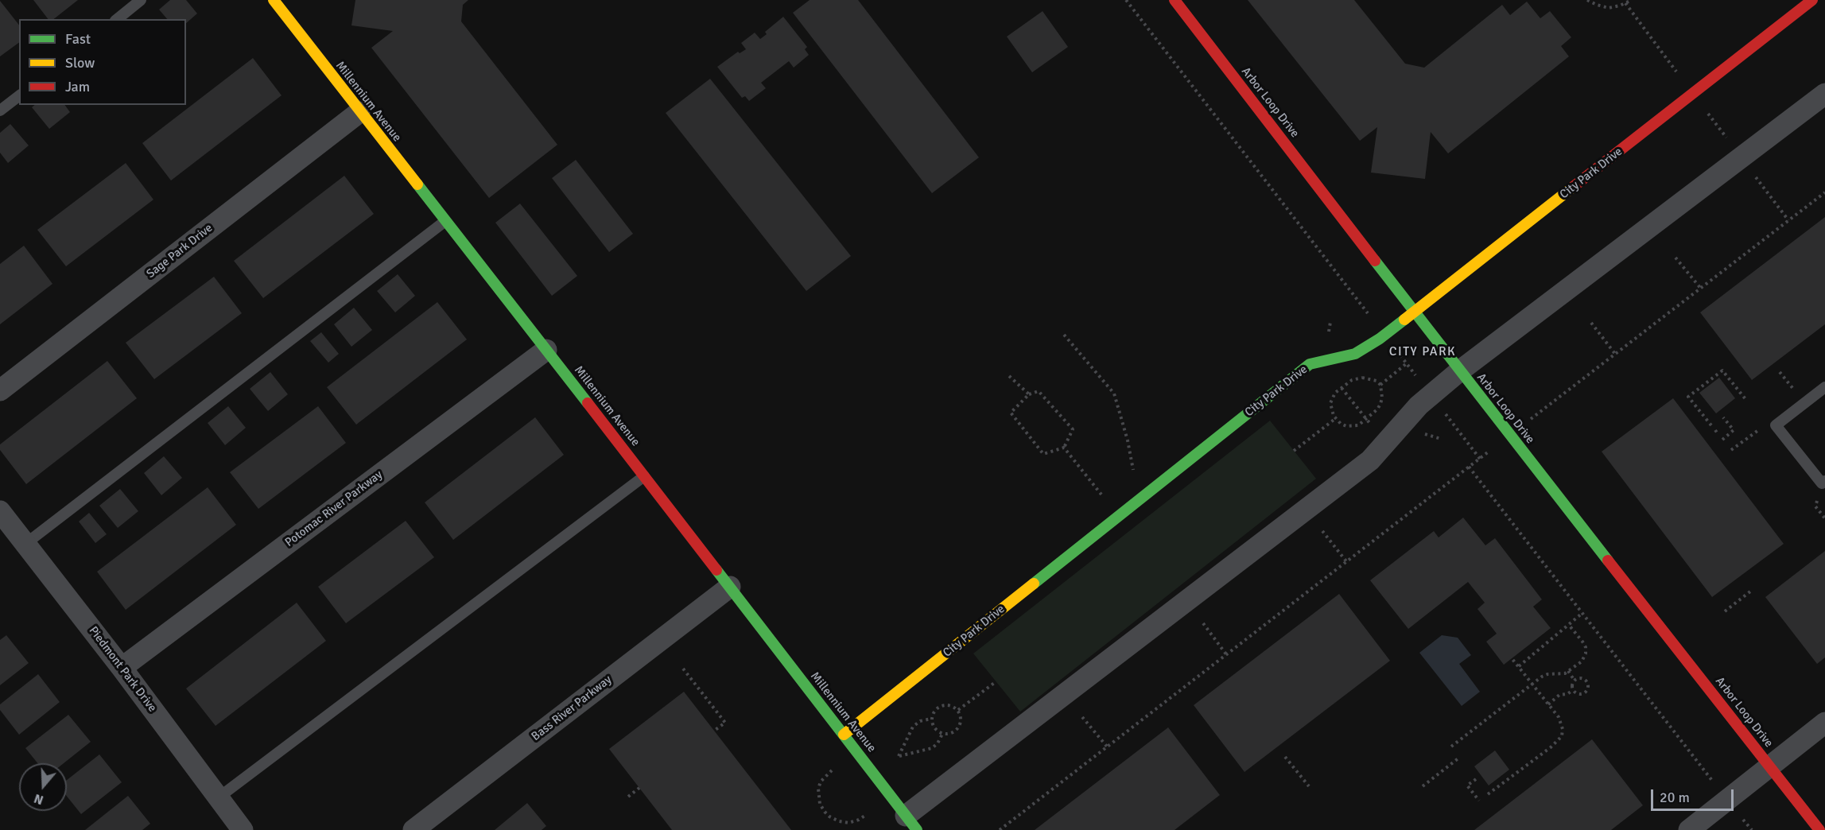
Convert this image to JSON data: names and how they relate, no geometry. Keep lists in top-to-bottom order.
{
  "streets": {
    "street": [
      "Millennium Avenue",
      "Arbor Loop Drive",
      "City Park Drive",
      "Sage Park Drive",
      "Potomac River Parkway",
      "Piedmont Park Drive",
      "Bass River Parkway"
    ]
  },
  "crossings": [
    ["Millennium Avenue", "City Park Drive"],
    ["Millennium Avenue", "Sage Park Drive"],
    ["Millennium Avenue", "Potomac River Parkway"],
    ["Millennium Avenue", "Bass River Parkway"],
    ["Arbor Loop Drive", "City Park Drive"],
    ["Potomac River Parkway", "Piedmont Park Drive"]
  ],
  "districts": ["CITY PARK"],
  "legend": ["Fast", "Slow", "Jam"],
  "scale_bar": "20 m",
  "north": "bottom"
}
